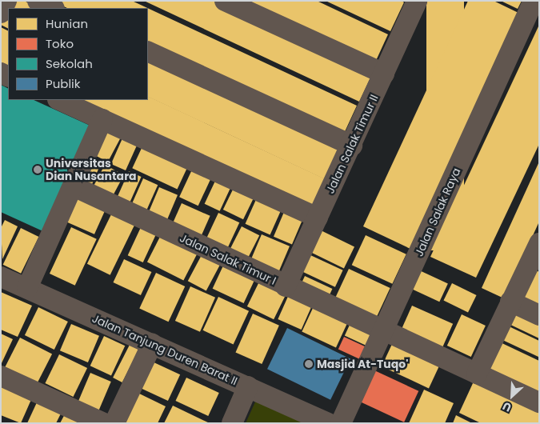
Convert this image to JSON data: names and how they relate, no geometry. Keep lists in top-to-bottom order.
{
  "streets": {
    "street": [
      "Jalan Salak Timur II",
      "Jalan Salak Raya",
      "Jalan Salak Timur I",
      "Jalan Tanjung Duren Barat II"
    ]
  },
  "crossings": [
    ["Jalan Salak Timur II", "Jalan Salak Timur I"],
    ["Jalan Salak Raya", "Jalan Salak Timur I"]
  ],
  "places": ["Universitas Dian Nusantara", "Masjid At-Tuqo'"],
  "legend": [
    "Hunian",
    "Toko",
    "Sekolah",
    "Publik"
  ],
  "north": "bottom left"
}
